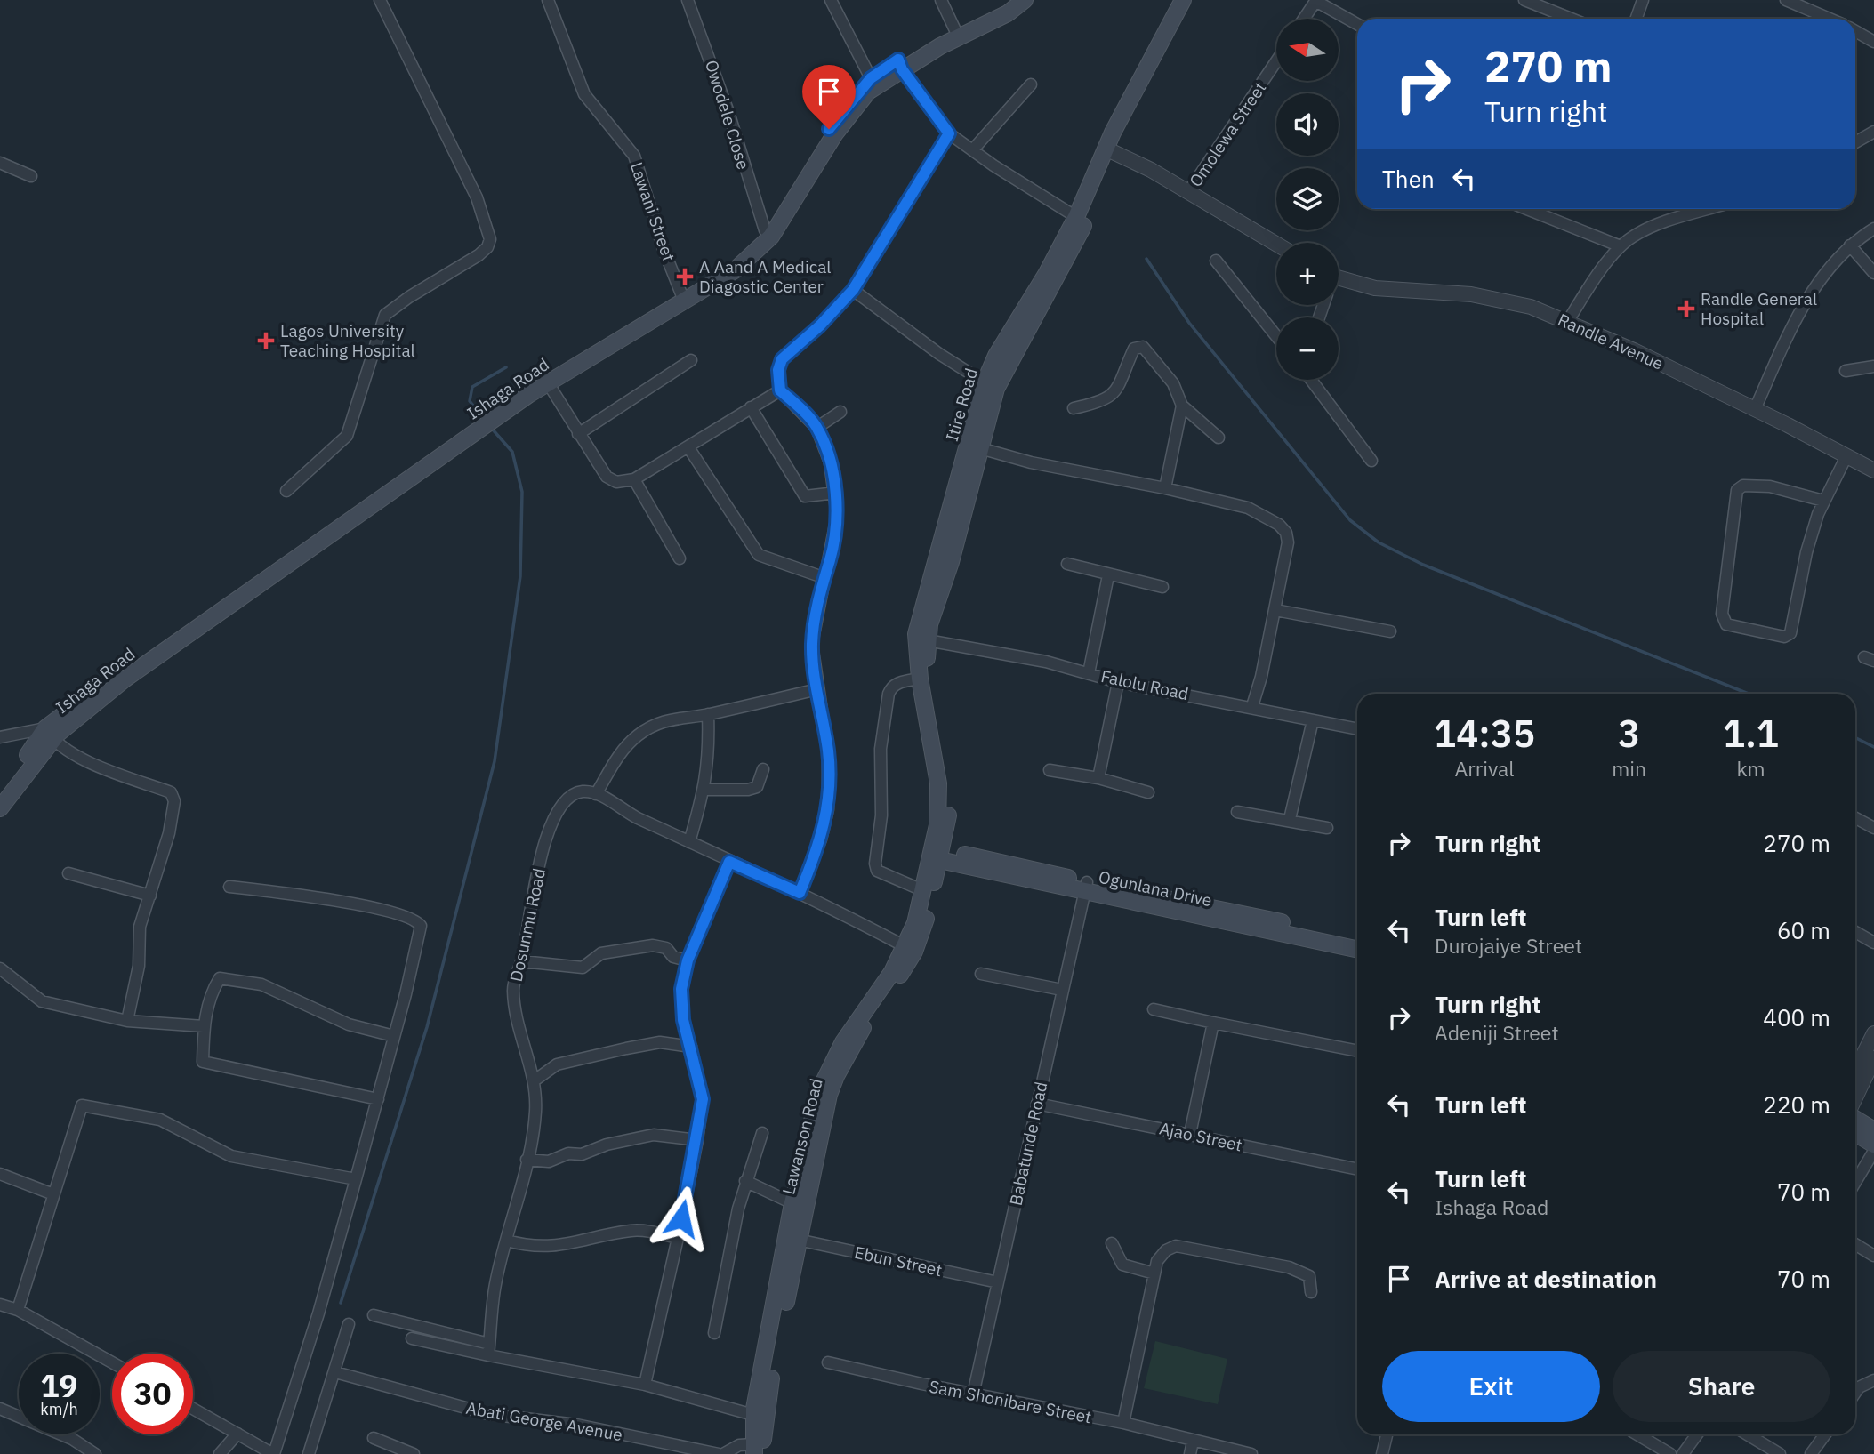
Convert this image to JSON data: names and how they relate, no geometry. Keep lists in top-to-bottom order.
{
  "streets": {
    "main road": [
      "Ishaga Road",
      "Itire Road",
      "Ogunlana Drive",
      "Lawanson Road"
    ],
    "street": [
      "Owodele Close",
      "Omolewa Street",
      "Lawani Street",
      "Randle Avenue",
      "Falolu Road",
      "Dosunmu Road",
      "Ajao Street",
      "Babatunde Road",
      "Ebun Street",
      "Sam Shonibare Street",
      "Abati George Avenue"
    ]
  },
  "crossings": [
    ["Owodele Close", "Ishaga Road"],
    ["Lawani Street", "Ishaga Road"],
    ["Itire Road", "Falolu Road"],
    ["Itire Road", "Ogunlana Drive"],
    ["Itire Road", "Lawanson Road"],
    ["Ogunlana Drive", "Lawanson Road"],
    ["Ogunlana Drive", "Babatunde Road"],
    ["Lawanson Road", "Ebun Street"],
    ["Ajao Street", "Babatunde Road"],
    ["Babatunde Road", "Ebun Street"],
    ["Babatunde Road", "Sam Shonibare Street"]
  ],
  "places": {
    "health": ["A Aand A Medical Diagostic Center", "Randle General Hospital", "Lagos University Teaching Hospital"]
  },
  "north": "left",
  "page": {
    "map_buttons": ["+", "−"],
    "turn": ["270 m", "Turn right"],
    "then": "Then",
    "eta": [
      "14:35",
      "Arrival",
      "3",
      "min",
      "1.1",
      "km"
    ],
    "list": [
      {
        "name": "Turn right",
        "value": "270 m"
      },
      {
        "name": "Turn left",
        "note": "Durojaiye Street",
        "value": "60 m"
      },
      {
        "name": "Turn right",
        "note": "Adeniji Street",
        "value": "400 m"
      },
      {
        "name": "Turn left",
        "value": "220 m"
      },
      {
        "name": "Turn left",
        "note": "Ishaga Road",
        "value": "70 m"
      },
      {
        "name": "Arrive at destination",
        "value": "70 m"
      }
    ],
    "buttons": ["Exit", "Share"],
    "speed": "19 km/h",
    "limit": "30"
  }
}
